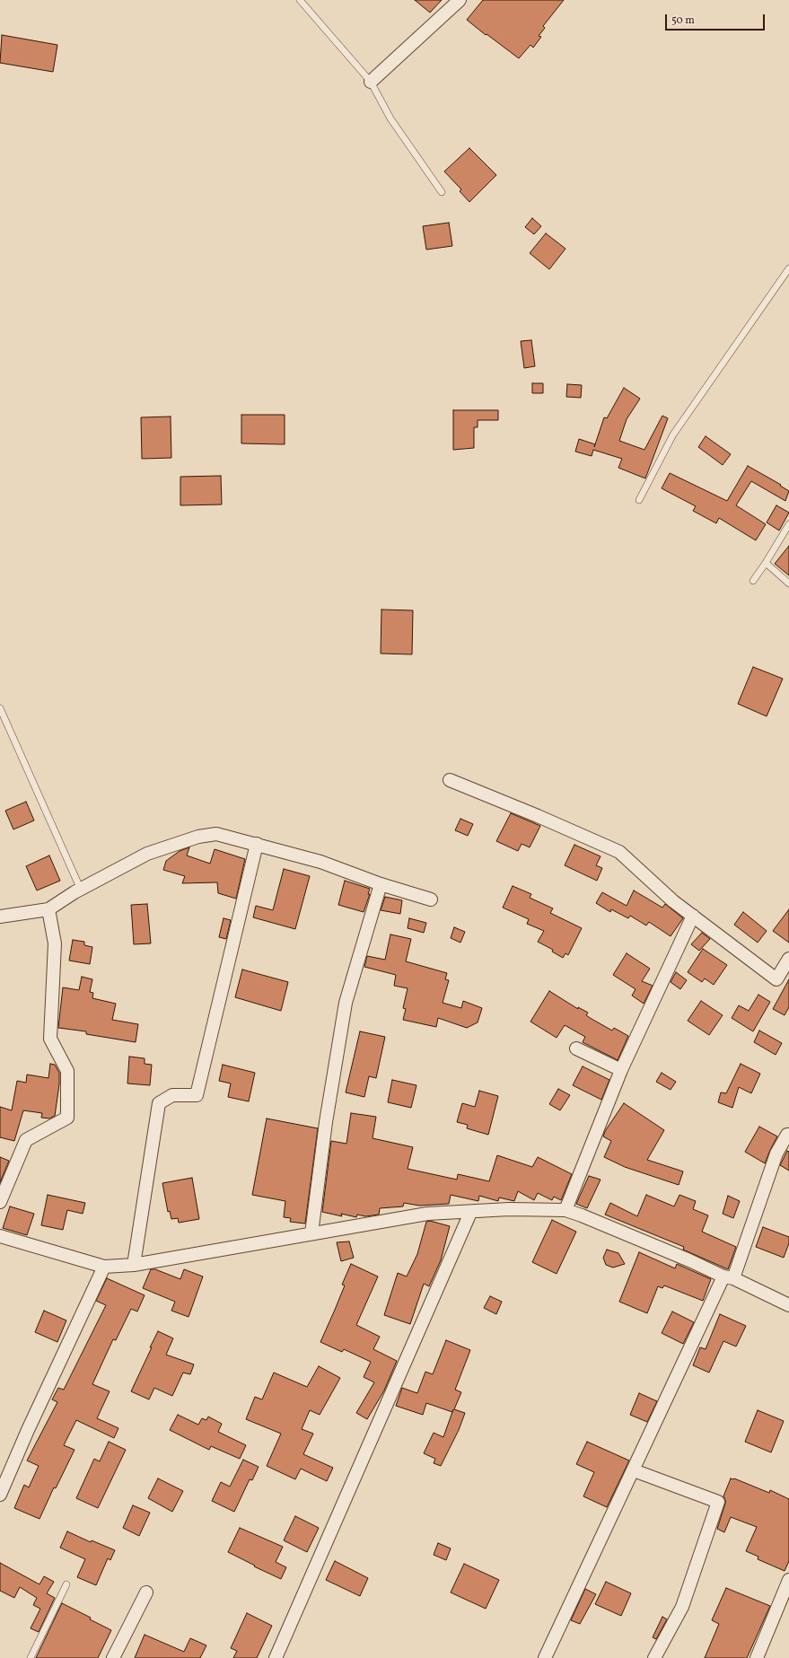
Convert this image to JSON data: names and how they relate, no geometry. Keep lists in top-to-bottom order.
{
  "scale_bar": "50 m"
}
